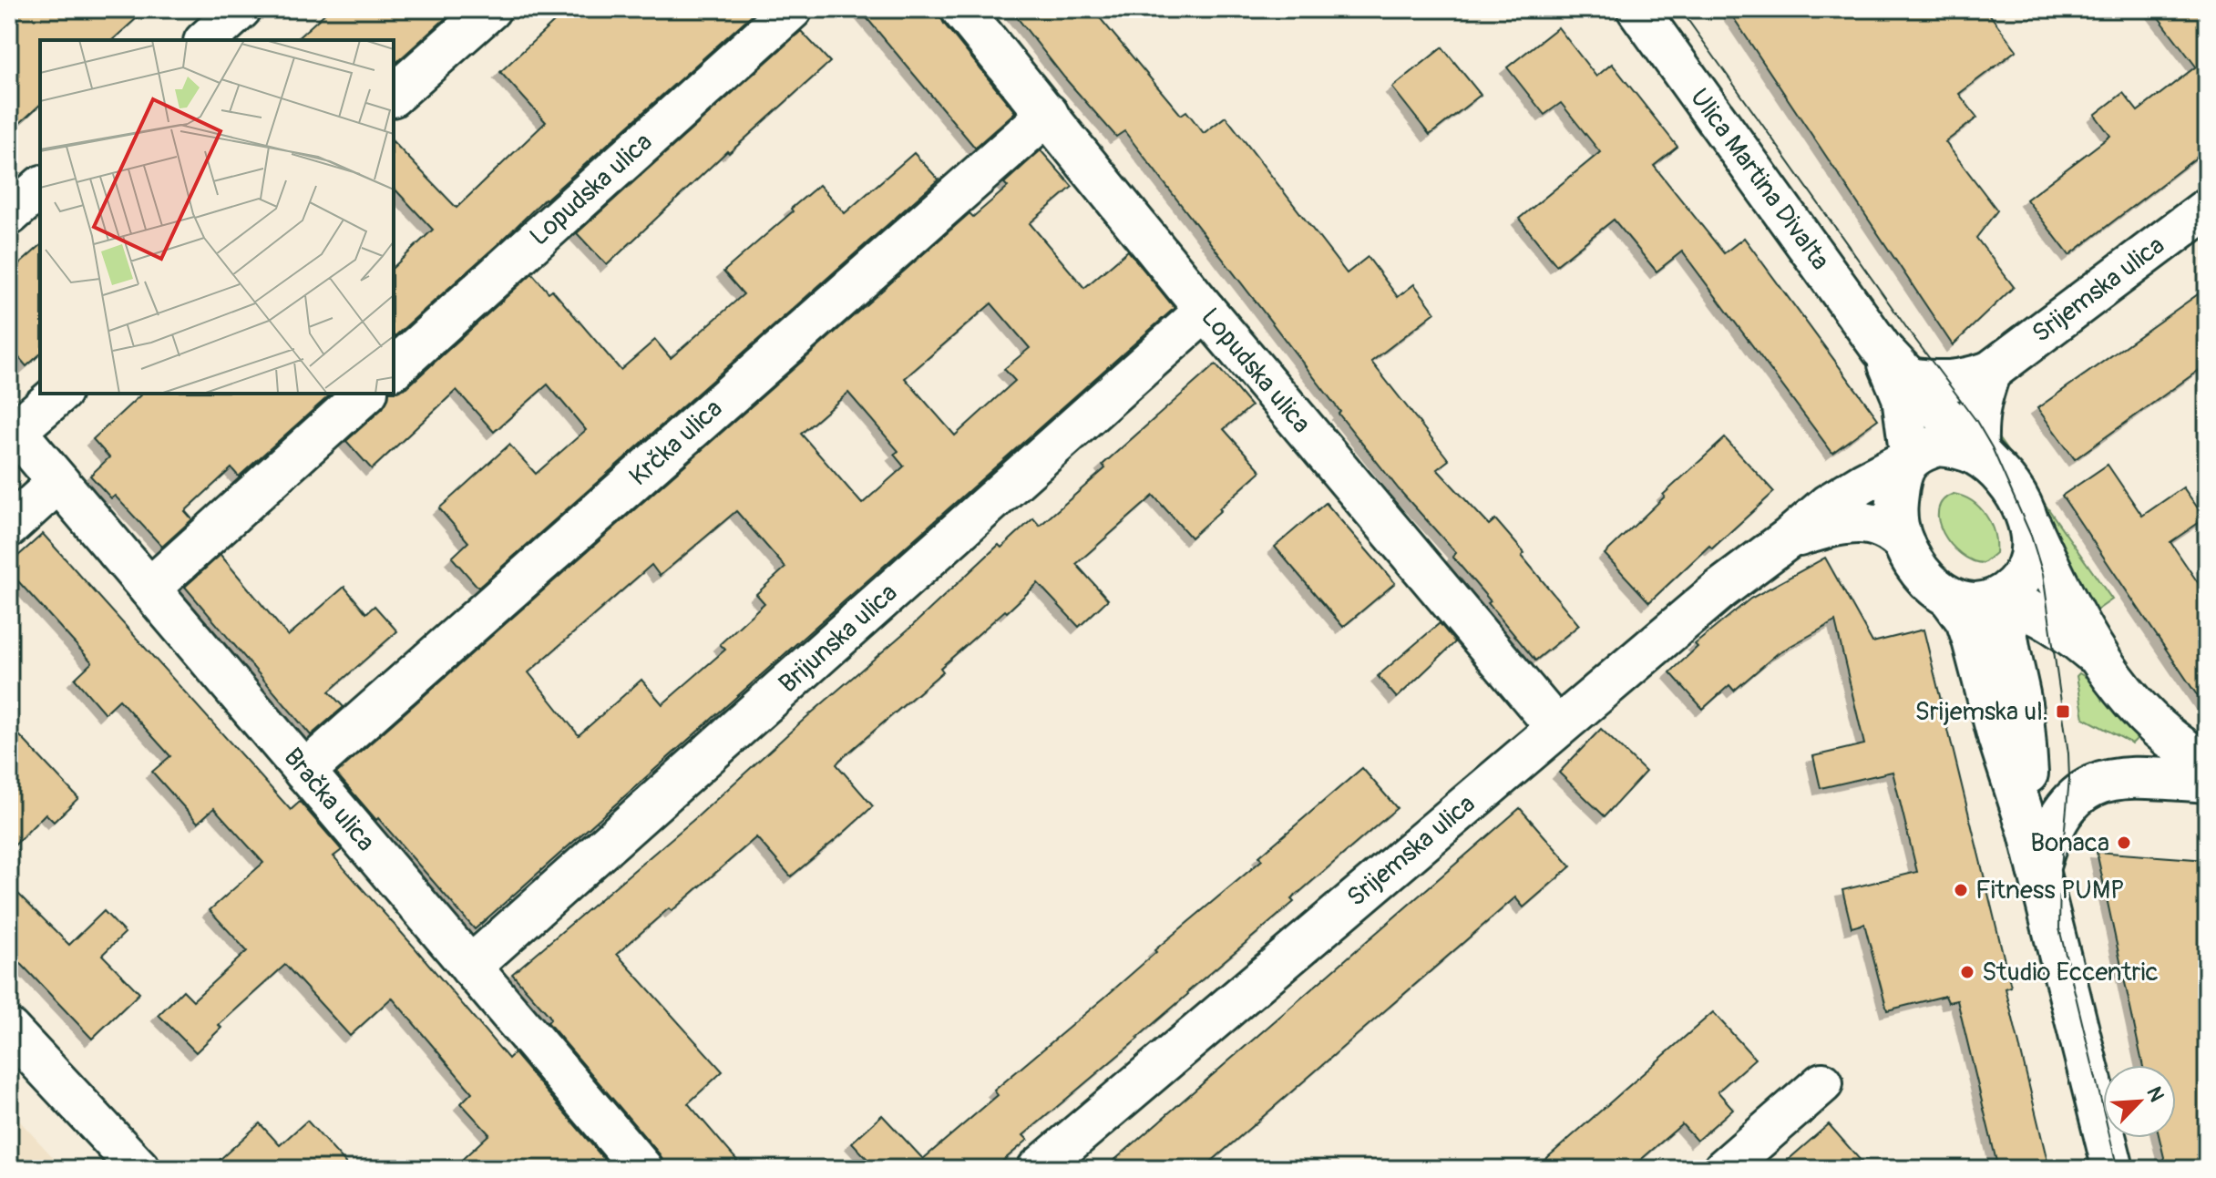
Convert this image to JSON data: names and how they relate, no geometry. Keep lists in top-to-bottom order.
{
  "streets": {
    "street": [
      "Ulica Martina Divalta",
      "Lopudska ulica",
      "Srijemska ulica",
      "Krčka ulica",
      "Brijunska ulica",
      "Bračka ulica"
    ]
  },
  "crossings": [
    ["Ulica Martina Divalta", "Srijemska ulica"],
    ["Lopudska ulica", "Srijemska ulica"],
    ["Lopudska ulica", "Krčka ulica"],
    ["Lopudska ulica", "Brijunska ulica"],
    ["Krčka ulica", "Bračka ulica"],
    ["Brijunska ulica", "Bračka ulica"]
  ],
  "places": {
    "transit": ["Srijemska ul."],
    "other": ["Bonaca", "Fitness PUMP", "Studio Eccentric"]
  },
  "north": "top right"
}
